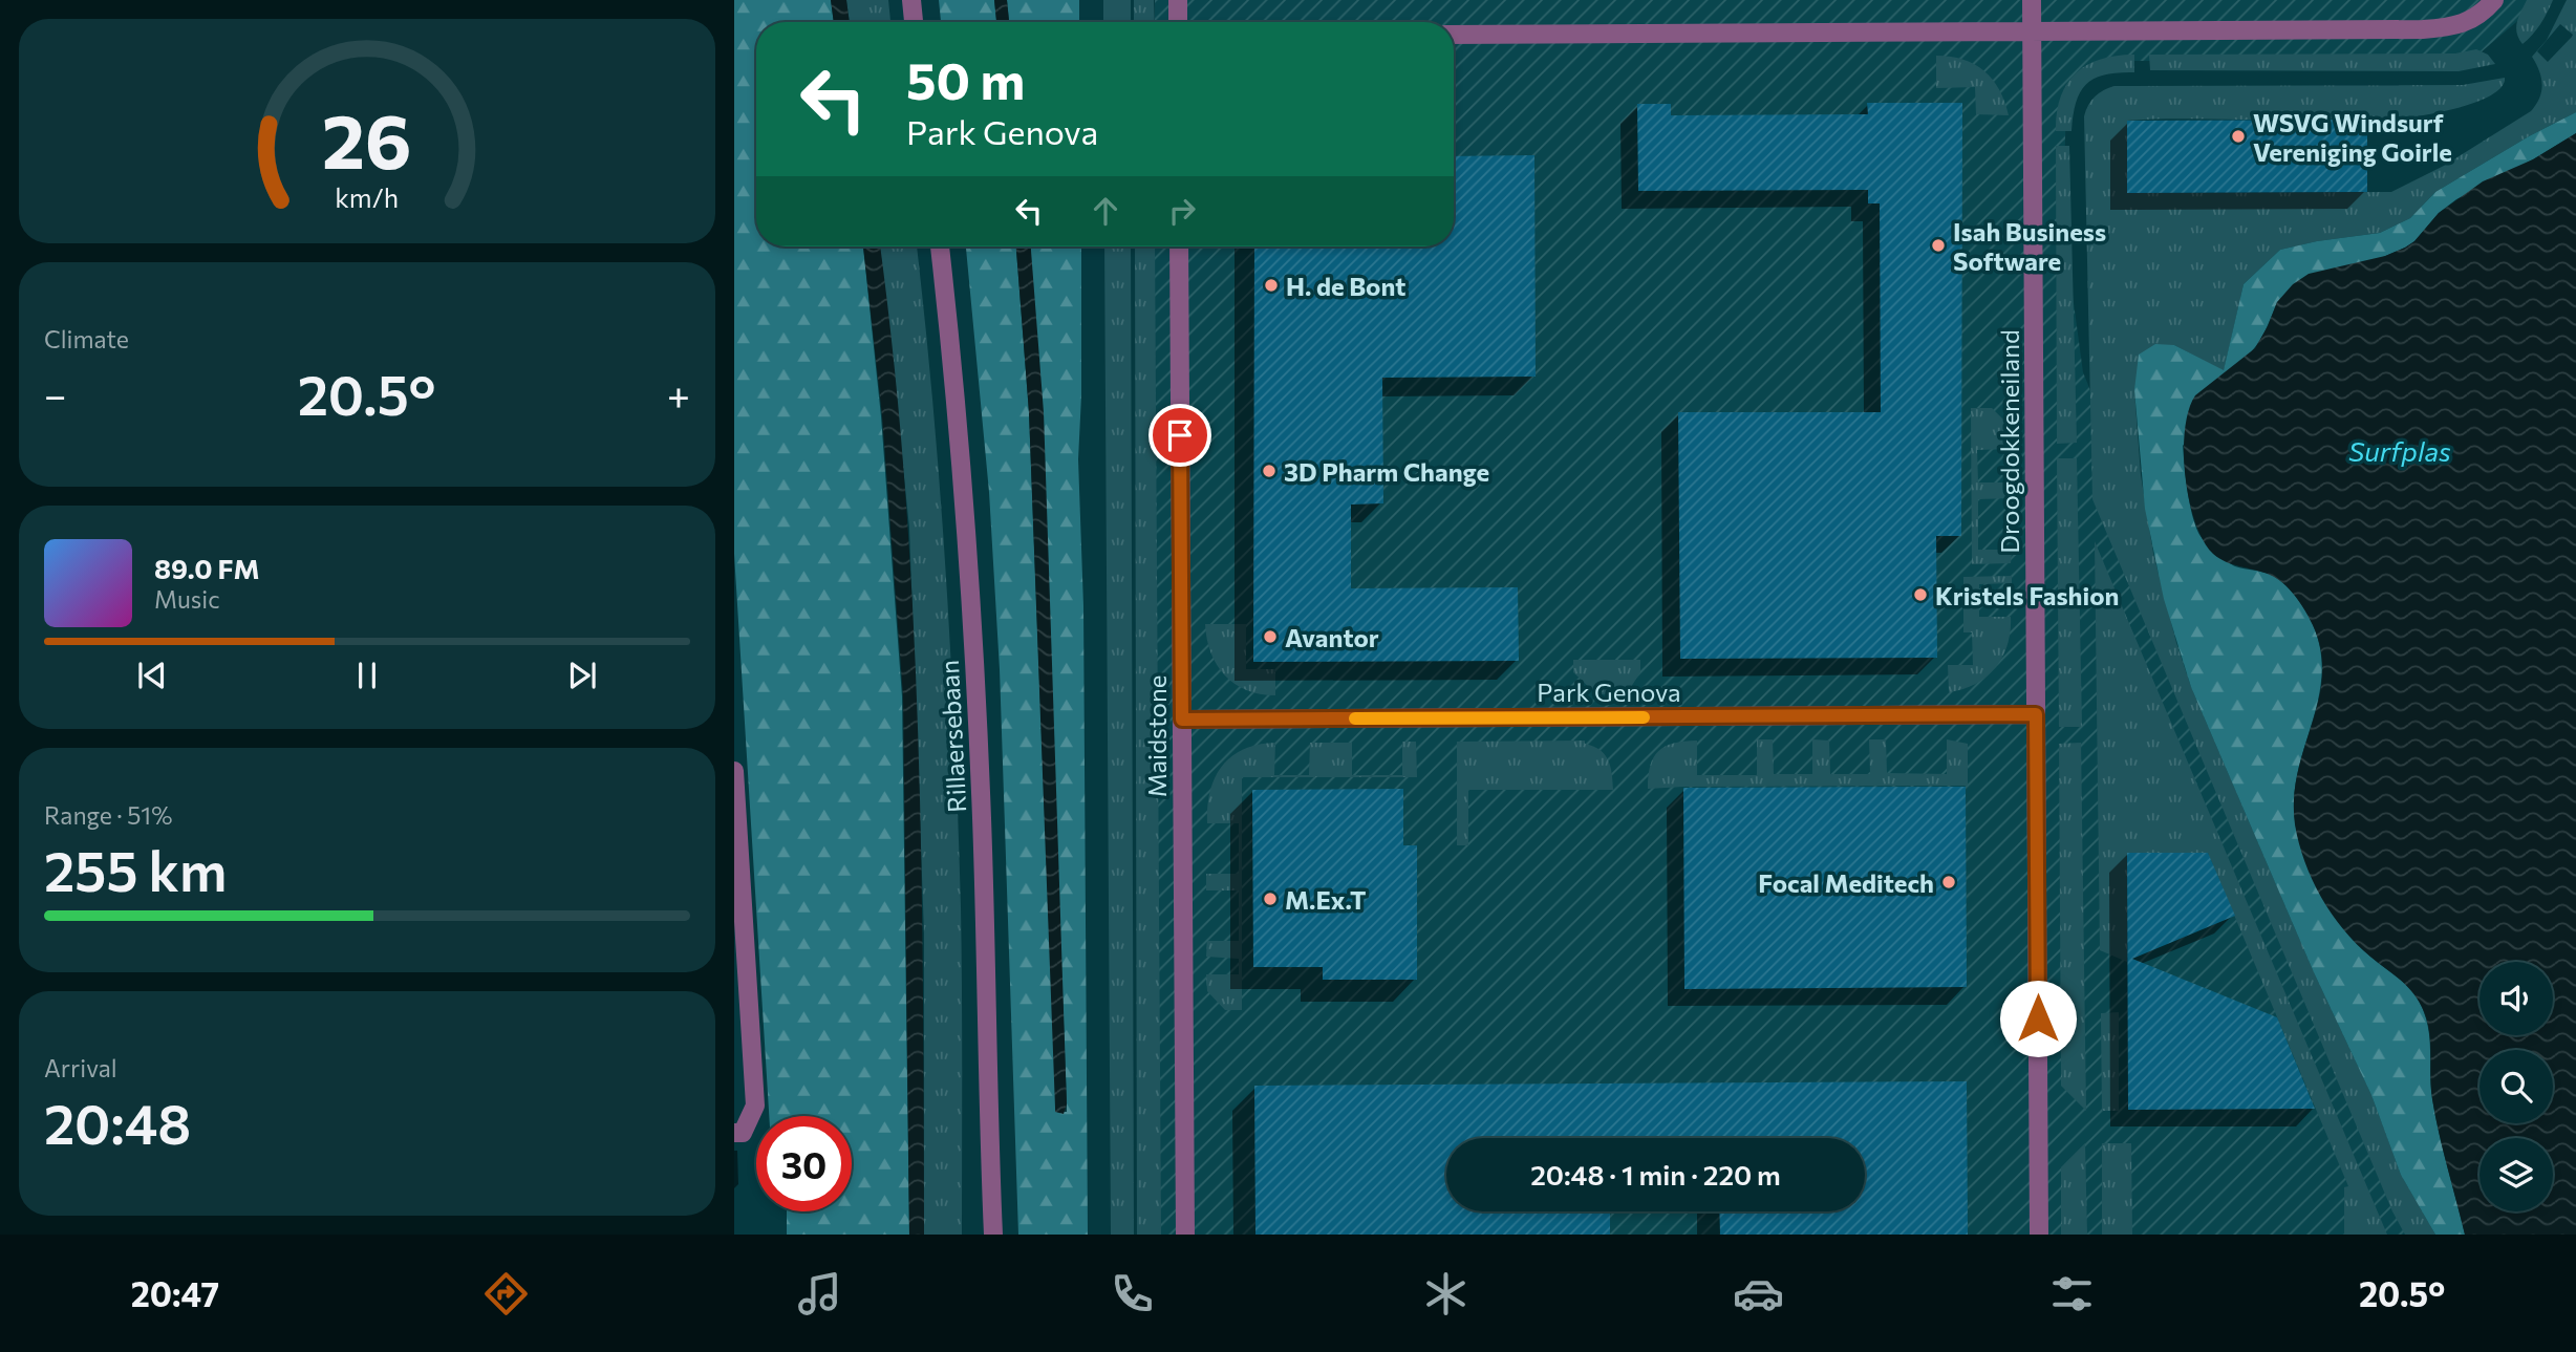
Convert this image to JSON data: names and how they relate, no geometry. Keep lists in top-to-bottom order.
{
  "streets": {
    "street": [
      "Droogdokkeneiland",
      "Park Genova",
      "Rillaersebaan",
      "Maidstone"
    ]
  },
  "crossings": [
    ["Droogdokkeneiland", "Park Genova"],
    ["Park Genova", "Maidstone"]
  ],
  "water": ["Surfplas"],
  "places": [
    "WSVG Windsurf Vereniging Goirle",
    "Isah Business Software",
    "H. de Bont",
    "3D Pharm Change",
    "Kristels Fashion",
    "Avantor",
    "Focal Meditech",
    "M.Ex.T"
  ],
  "page": {
    "turn": ["50 m", "Park Genova"],
    "tile": [
      "Climate",
      ["Range · 51%", "255 km"],
      ["Arrival", "20:48"]
    ],
    "heat": ["−", "20.5°", "+"],
    "song": ["89.0 FM", "Music"],
    "limit": "30",
    "trip": "20:48 · 1 min · 220 m",
    "tabs": ["20:47", "20.5°"],
    "gauge": ["26", "km/h"]
  }
}
